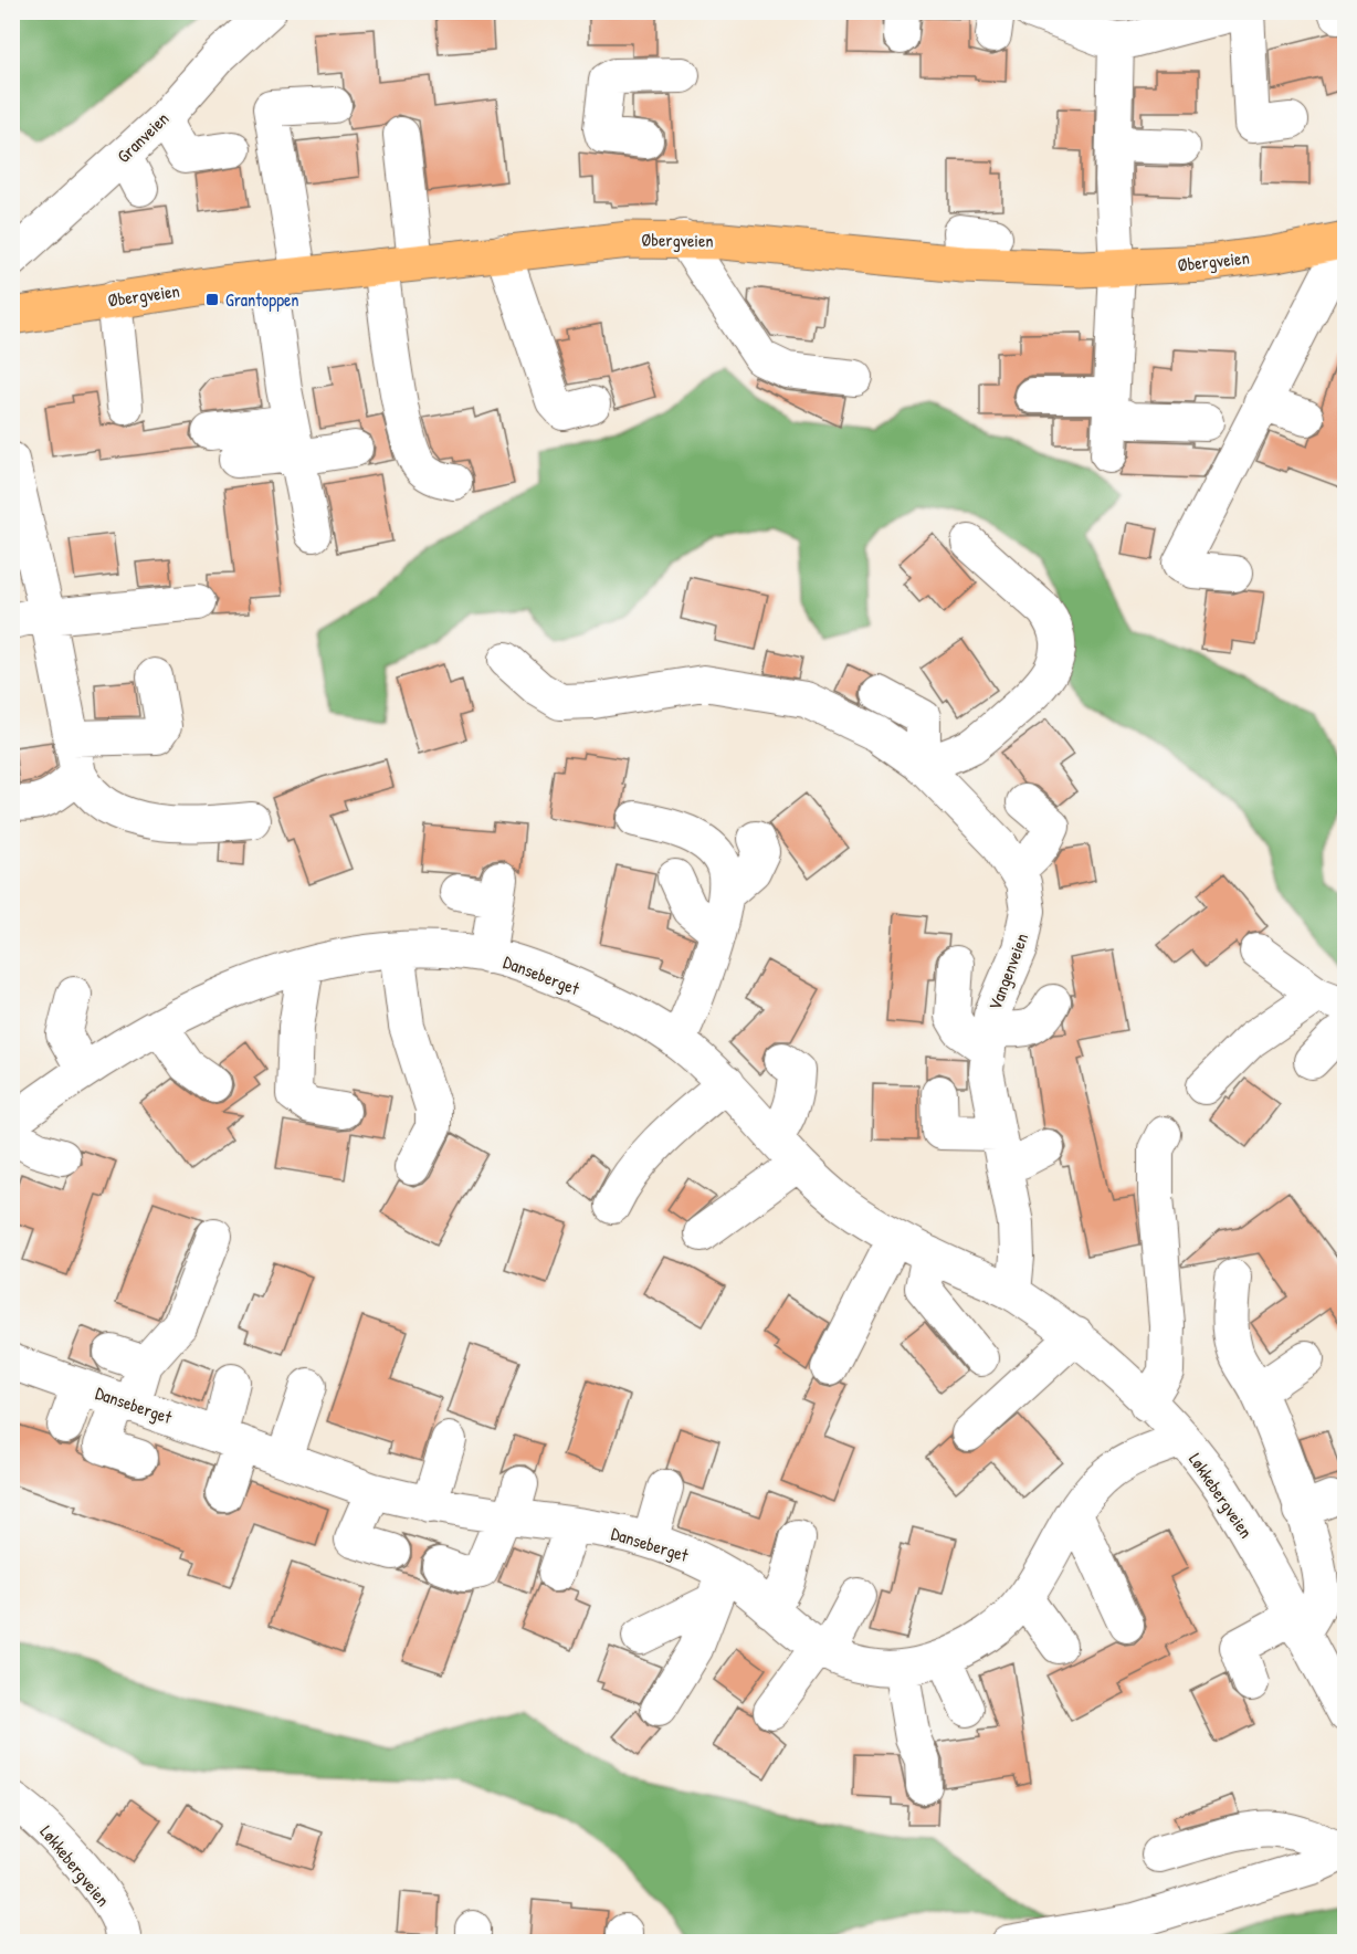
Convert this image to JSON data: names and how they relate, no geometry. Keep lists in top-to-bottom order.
{
  "streets": {
    "main road": ["Øbergveien"],
    "street": [
      "Granveien",
      "Vangenveien",
      "Danseberget",
      "Løkkebergveien"
    ]
  },
  "crossings": [
    ["Vangenveien", "Danseberget"],
    ["Vangenveien", "Løkkebergveien"],
    ["Danseberget", "Løkkebergveien"]
  ],
  "places": {
    "transit": ["Grantoppen"]
  }
}
